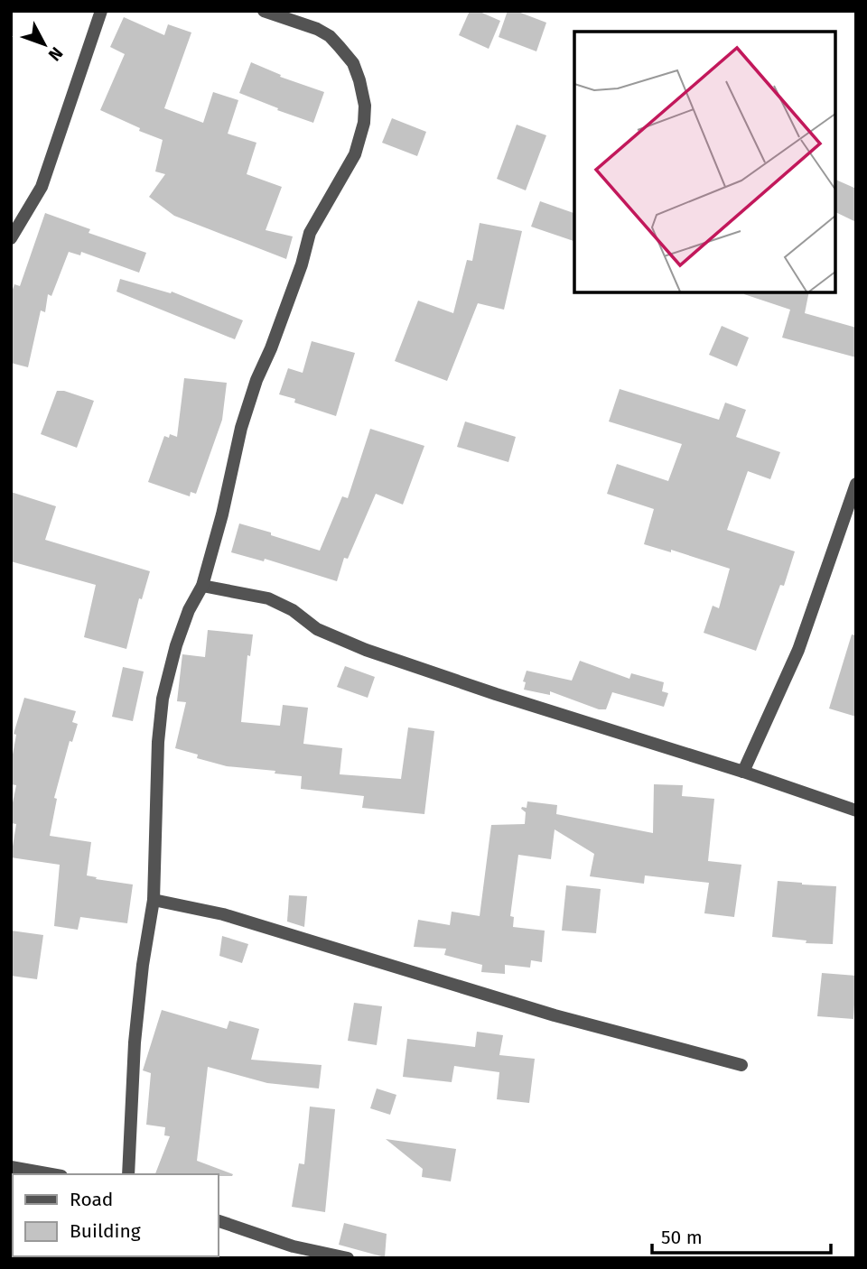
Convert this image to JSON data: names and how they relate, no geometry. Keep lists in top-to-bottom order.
{
  "legend": ["Road", "Building"],
  "scale_bar": "50 m",
  "north": "bottom right"
}
